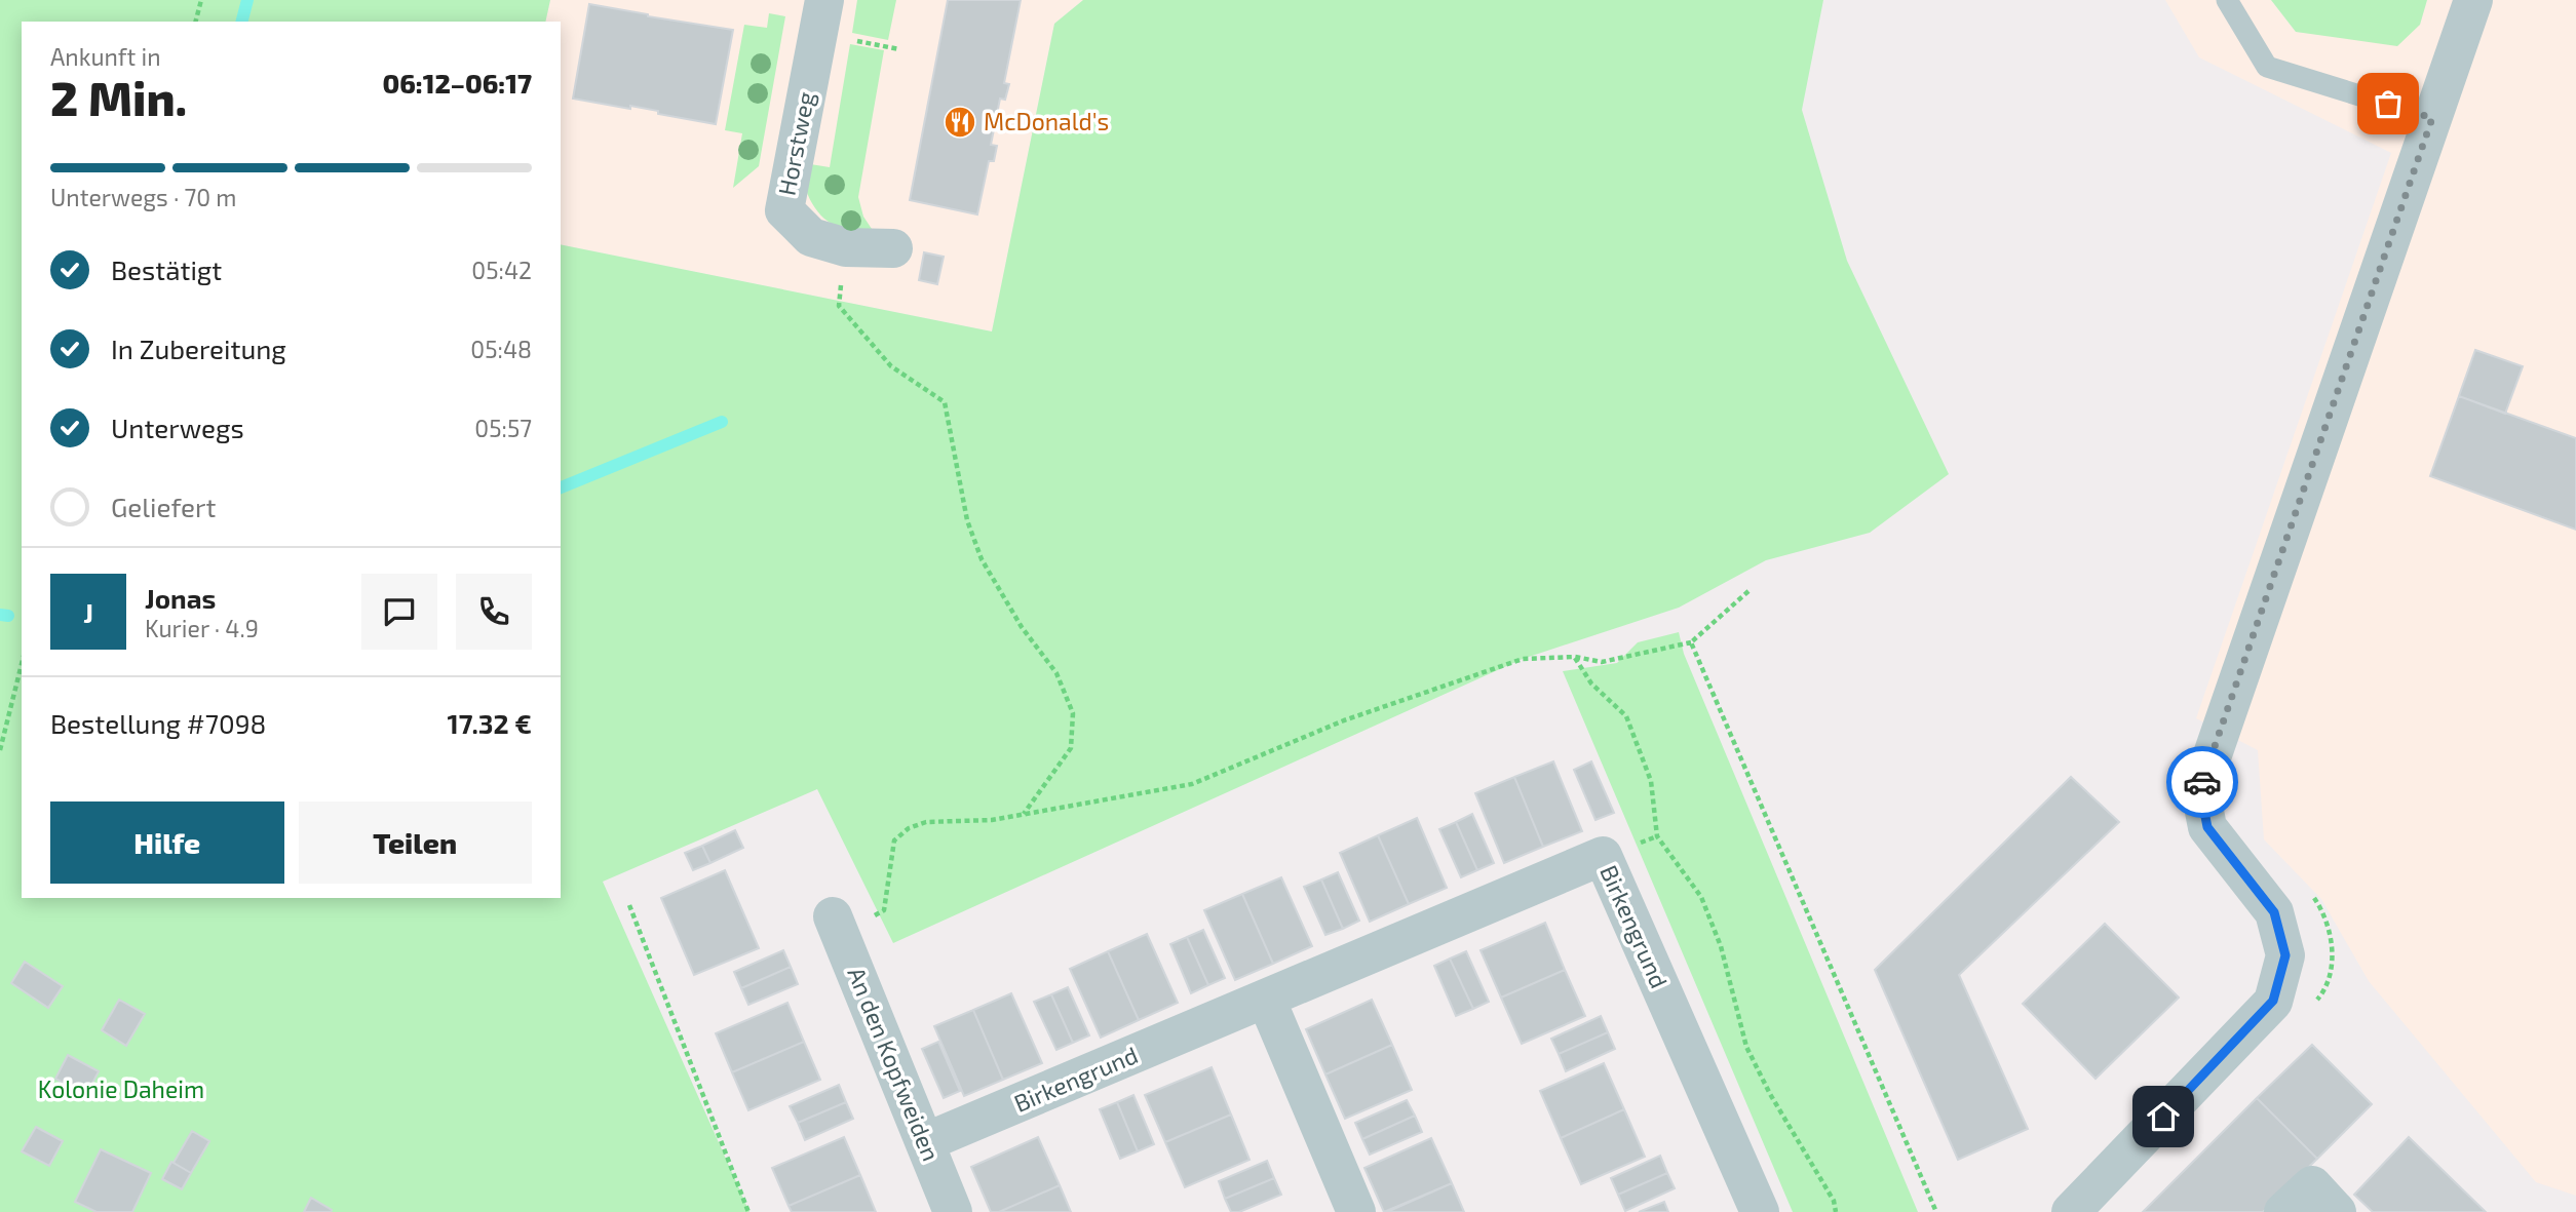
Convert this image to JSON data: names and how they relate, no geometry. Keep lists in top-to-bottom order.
{
  "streets": {
    "street": ["Horstweg", "Birkengrund", "An den Kopfweiden"]
  },
  "crossings": [
    ["Birkengrund", "An den Kopfweiden"]
  ],
  "parks": ["Kolonie Daheim"],
  "places": {
    "restaurant": ["McDonald's"]
  },
  "page": {
    "heading": ["2 Min.", "Ankunft in", "06:12–06:17"],
    "panel": [
      "Jonas",
      "Kurier · 4.9",
      "Bestellung #7098",
      "17.32 €"
    ],
    "bar": "Unterwegs · 70 m",
    "list": [
      ["Bestätigt", "05:42"],
      ["In Zubereitung", "05:48"],
      ["Unterwegs", "05:57"],
      "Geliefert"
    ],
    "round": "J",
    "buttons": ["Hilfe", "Teilen"]
  }
}
